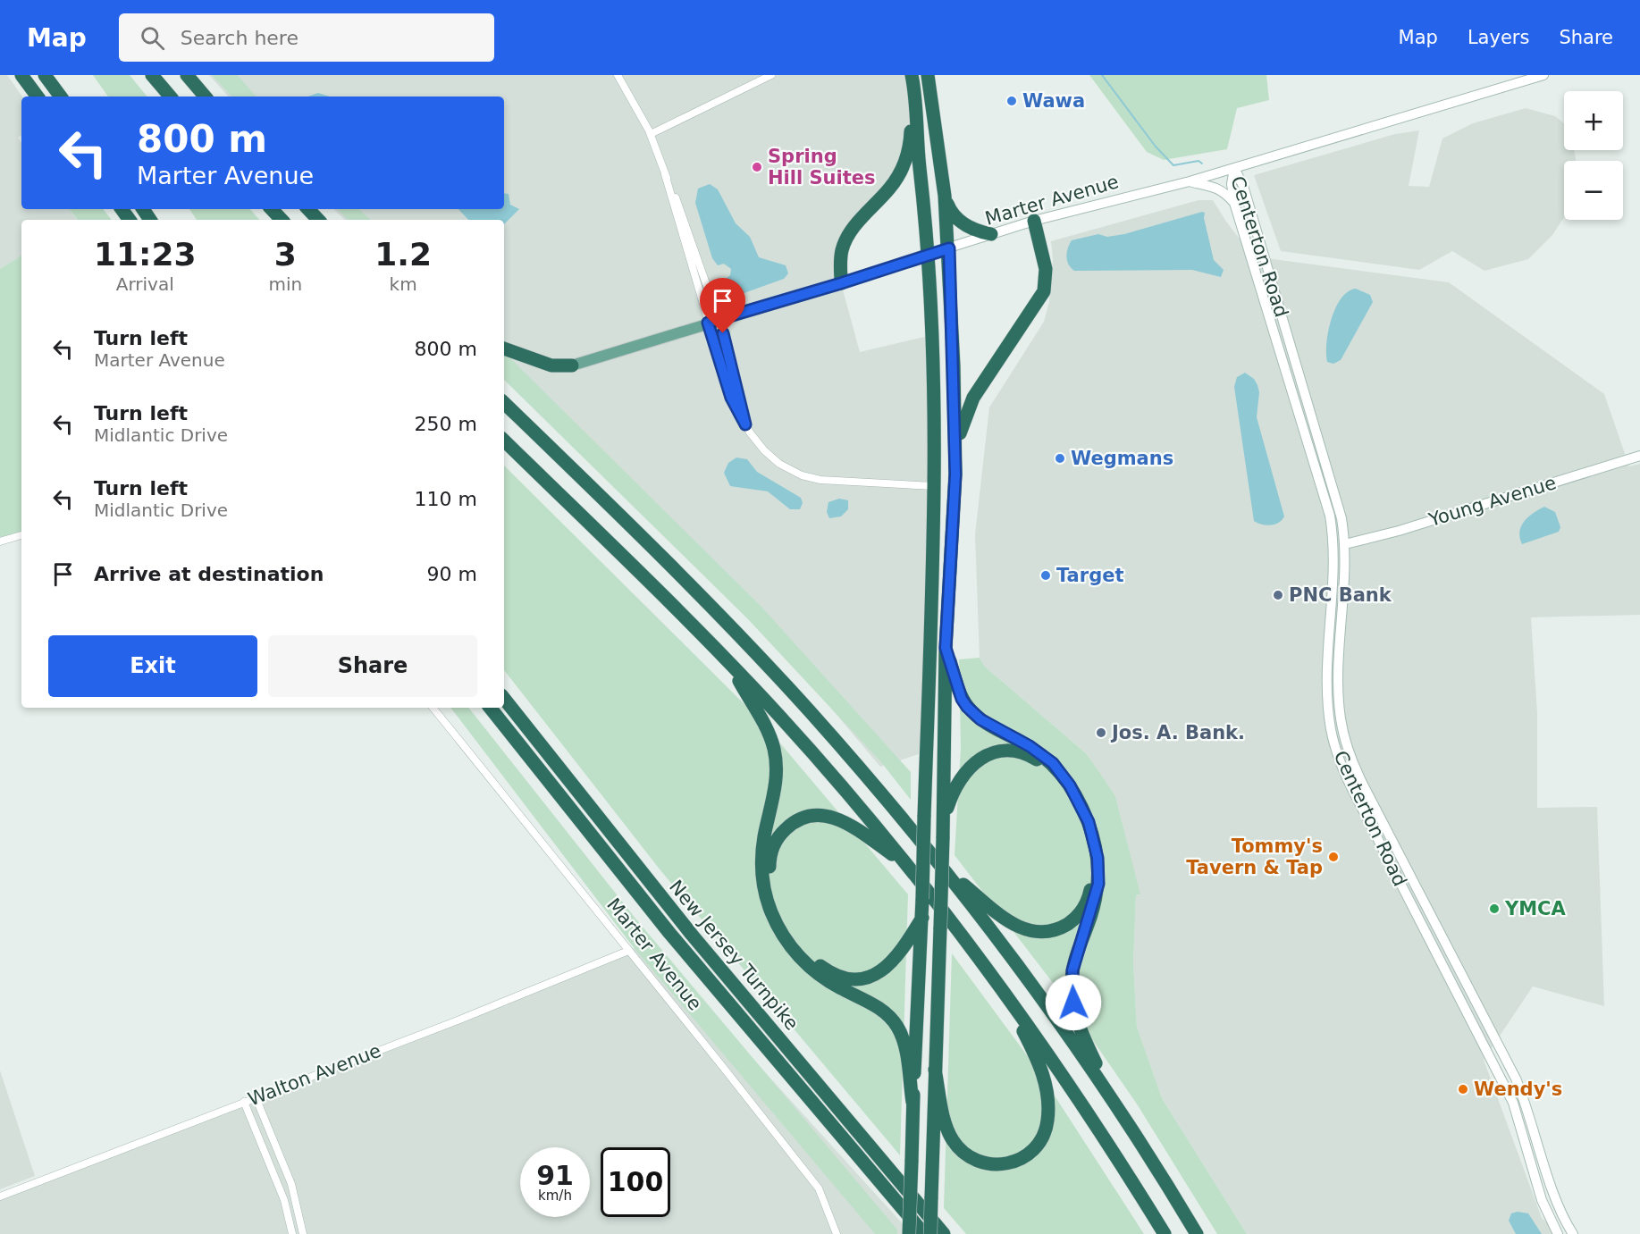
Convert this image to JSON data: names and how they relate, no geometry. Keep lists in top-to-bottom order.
{
  "streets": {
    "highway": ["New Jersey Turnpike"],
    "main road": ["Marter Avenue", "Centerton Road", "Young Avenue"],
    "street": ["Walton Avenue"]
  },
  "crossings": [
    ["Marter Avenue", "Centerton Road"],
    ["Marter Avenue", "Walton Avenue"],
    ["Centerton Road", "Young Avenue"]
  ],
  "places": [
    "Wawa",
    "Spring Hill Suites",
    "Wegmans",
    "Target",
    "PNC Bank",
    "Jos. A. Bank.",
    "Tommy's Tavern & Tap",
    "YMCA",
    "Wendy's"
  ],
  "page": {
    "header": "Map",
    "search": "Search here",
    "nav": ["Map", "Layers", "Share"],
    "map_buttons": ["+", "−"],
    "turn": ["800 m", "Marter Avenue"],
    "eta": [
      "11:23",
      "Arrival",
      "3",
      "min",
      "1.2",
      "km"
    ],
    "list": [
      {
        "name": "Turn left",
        "note": "Marter Avenue",
        "value": "800 m"
      },
      {
        "name": "Turn left",
        "note": "Midlantic Drive",
        "value": "250 m"
      },
      {
        "name": "Turn left",
        "note": "Midlantic Drive",
        "value": "110 m"
      },
      {
        "name": "Arrive at destination",
        "value": "90 m"
      }
    ],
    "buttons": ["Exit", "Share"],
    "speed": "91 km/h",
    "limit": "100"
  }
}
